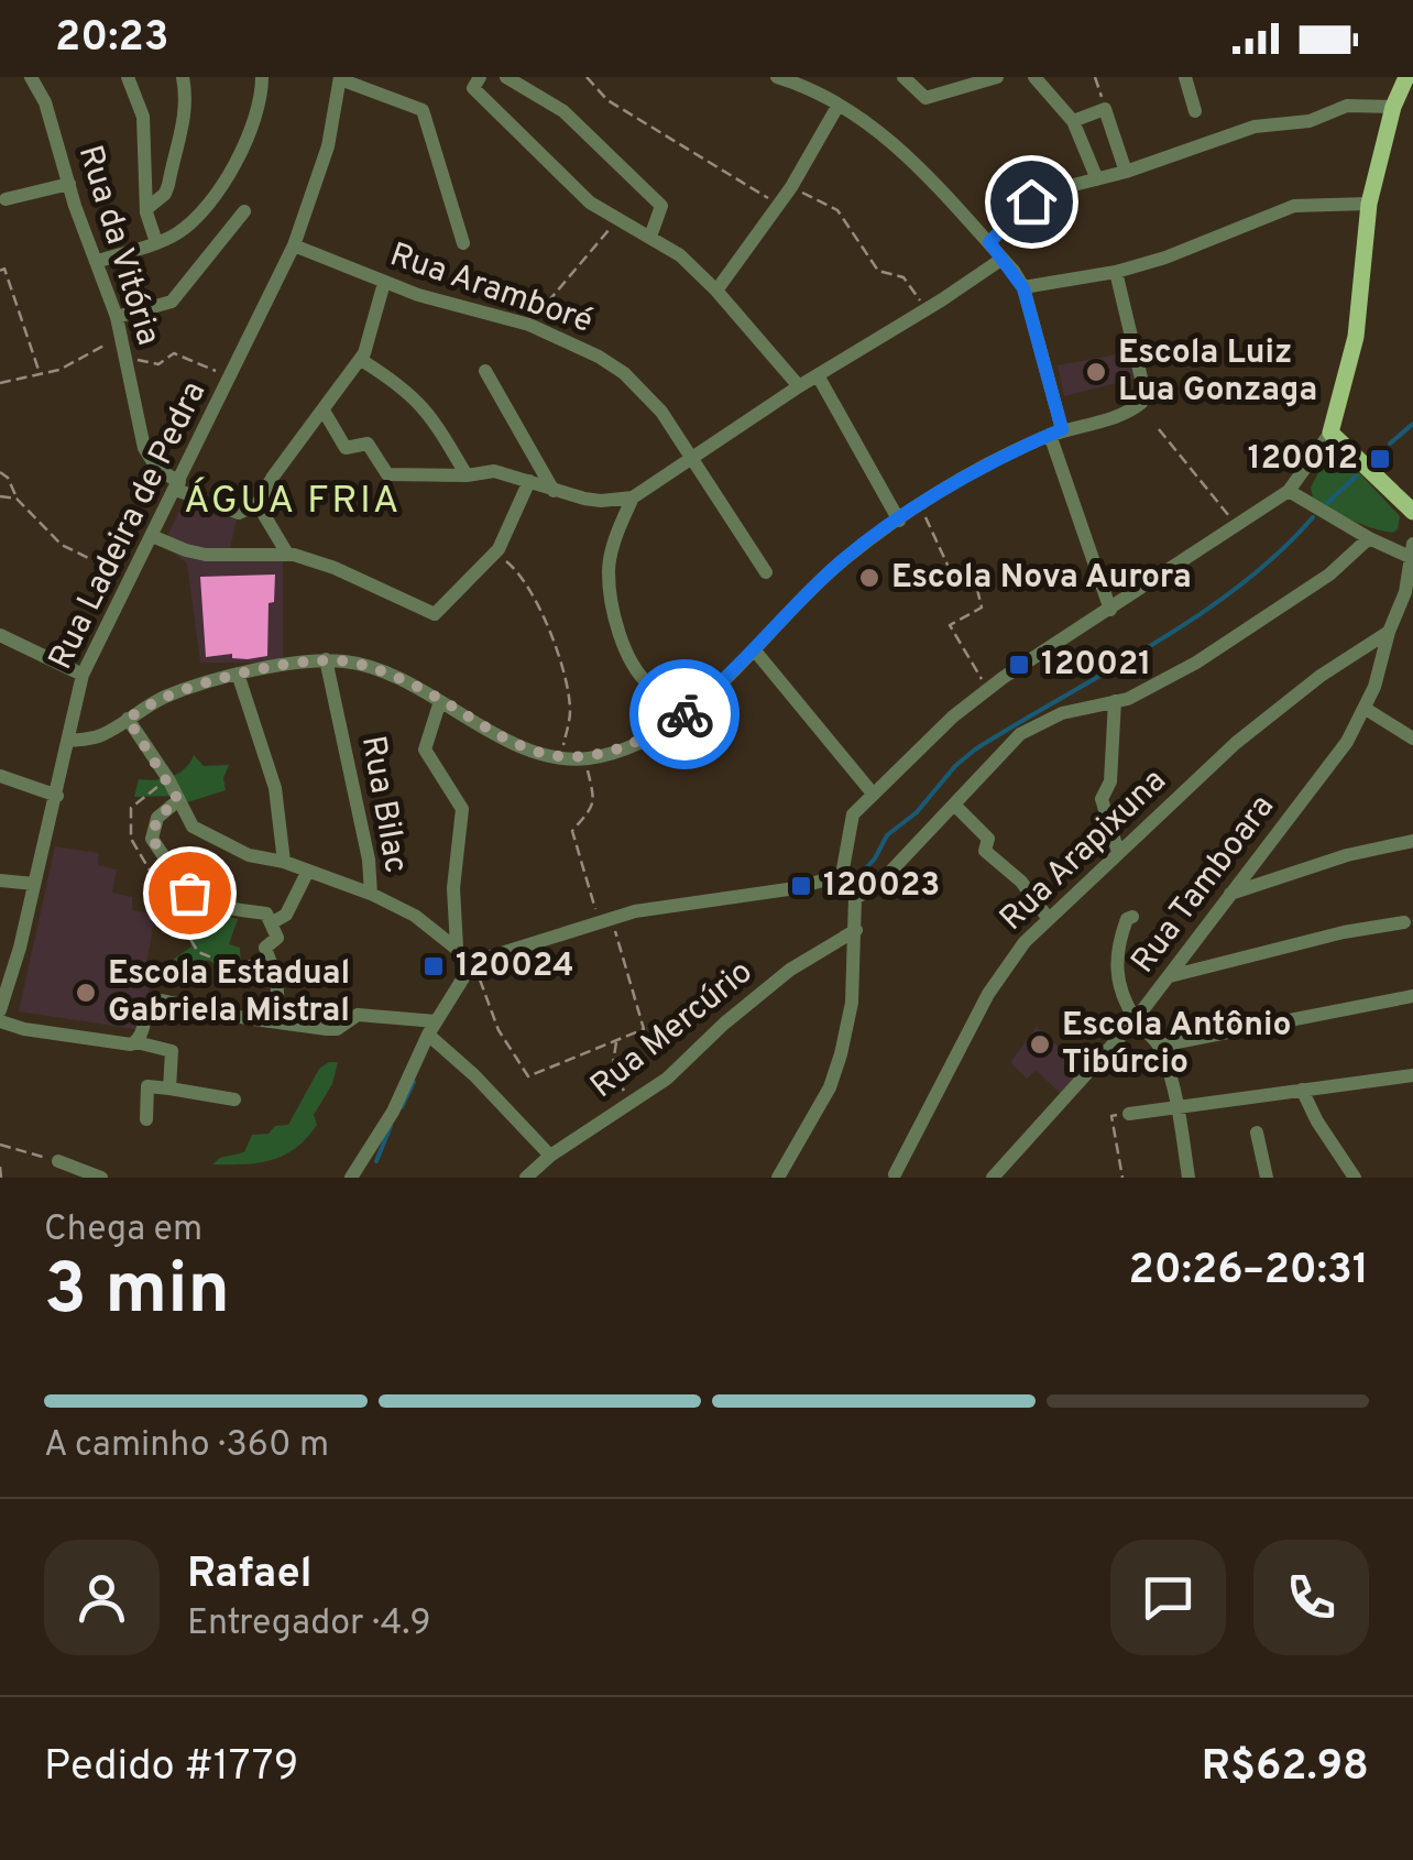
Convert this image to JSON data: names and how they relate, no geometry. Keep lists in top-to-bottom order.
{
  "streets": {
    "street": [
      "Rua da Vitória",
      "Rua Aramboré",
      "Rua Ladeira de Pedra",
      "Rua Bilac",
      "Rua Arapixuna",
      "Rua Tamboara",
      "Rua Mercúrio"
    ]
  },
  "crossings": [
    ["Rua da Vitória", "Rua Ladeira de Pedra"],
    ["Rua Aramboré", "Rua Ladeira de Pedra"],
    ["Rua Arapixuna", "Rua Tamboara"]
  ],
  "districts": ["ÁGUA FRIA"],
  "places": {
    "other": [
      "Escola Luiz Lua Gonzaga",
      "Escola Nova Aurora",
      "Escola Estadual Gabriela Mistral",
      "Escola Antônio Tibúrcio"
    ],
    "transit": [
      "120012",
      "120021",
      "120023",
      "120024"
    ]
  },
  "page": {
    "status": "20:23",
    "heading": ["3 min", "Chega em", "20:26–20:31"],
    "panel": [
      "Rafael",
      "Entregador · 4.9",
      "Pedido #1779",
      "R$62.98"
    ],
    "bar": "A caminho · 360 m"
  }
}
